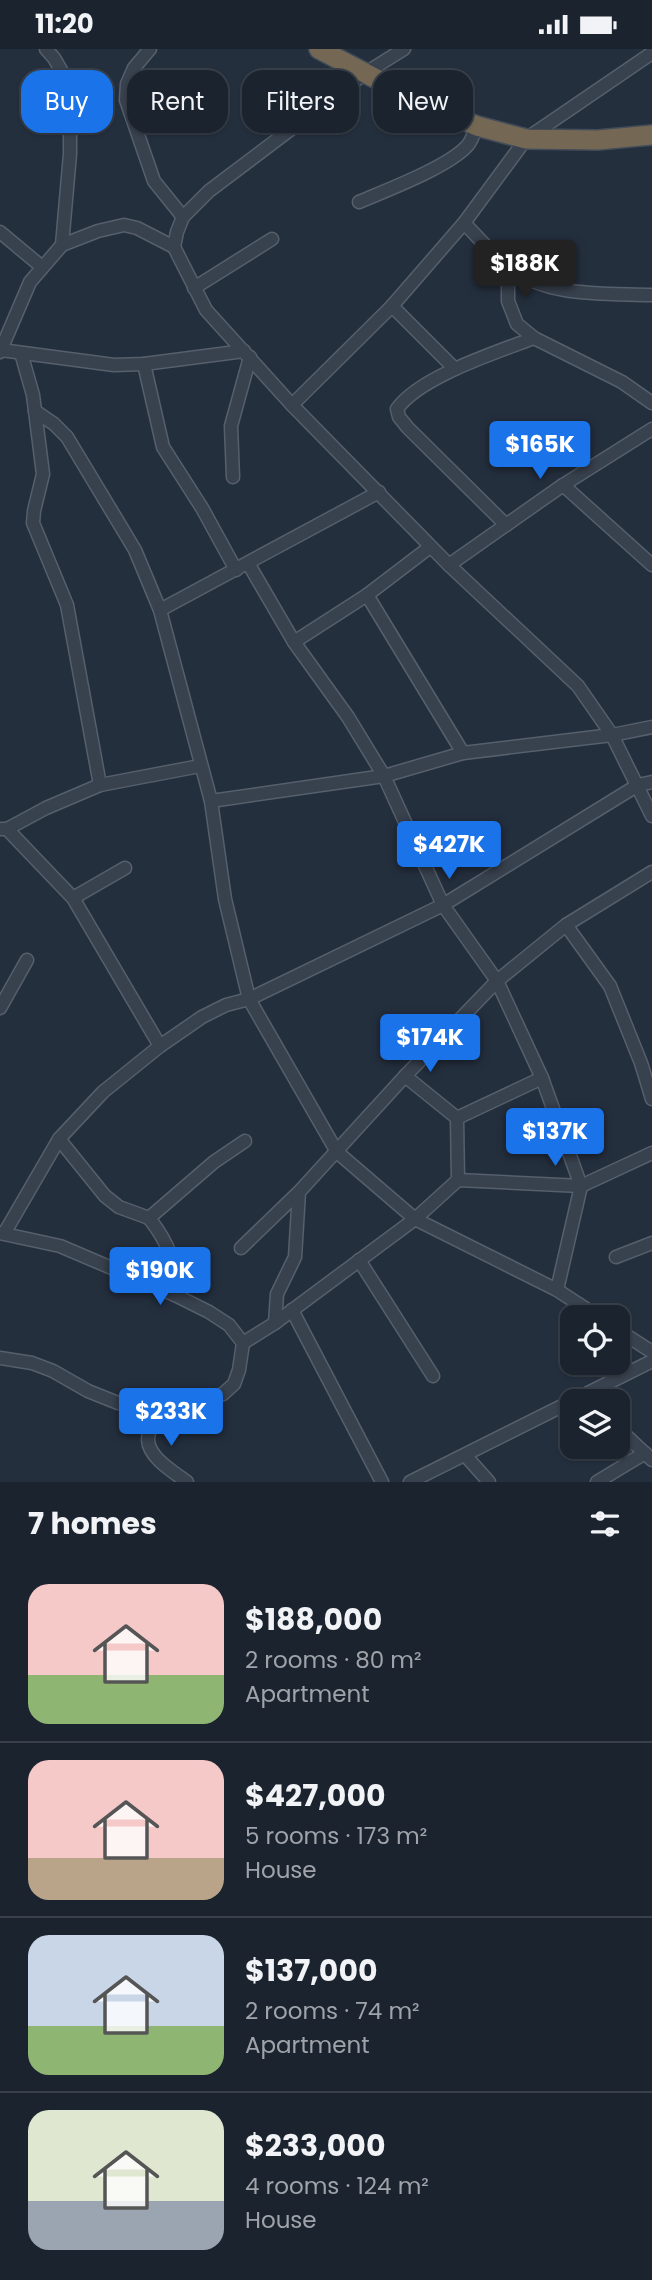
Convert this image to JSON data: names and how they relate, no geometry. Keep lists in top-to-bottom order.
{
  "page": {
    "status": "11:20",
    "chip": [
      "Buy",
      "Rent",
      "Filters",
      "New"
    ],
    "price": [
      "$188K",
      "$165K",
      "$427K",
      "$174K",
      "$137K",
      "$190K",
      "$233K"
    ],
    "heading": "7 homes",
    "list": [
      {
        "name": "$188,000",
        "note": "2 rooms · 80 m² · Apartment"
      },
      {
        "name": "$427,000",
        "note": "5 rooms · 173 m² · House"
      },
      {
        "name": "$137,000",
        "note": "2 rooms · 74 m² · Apartment"
      },
      {
        "name": "$233,000",
        "note": "4 rooms · 124 m² · House"
      }
    ]
  }
}
